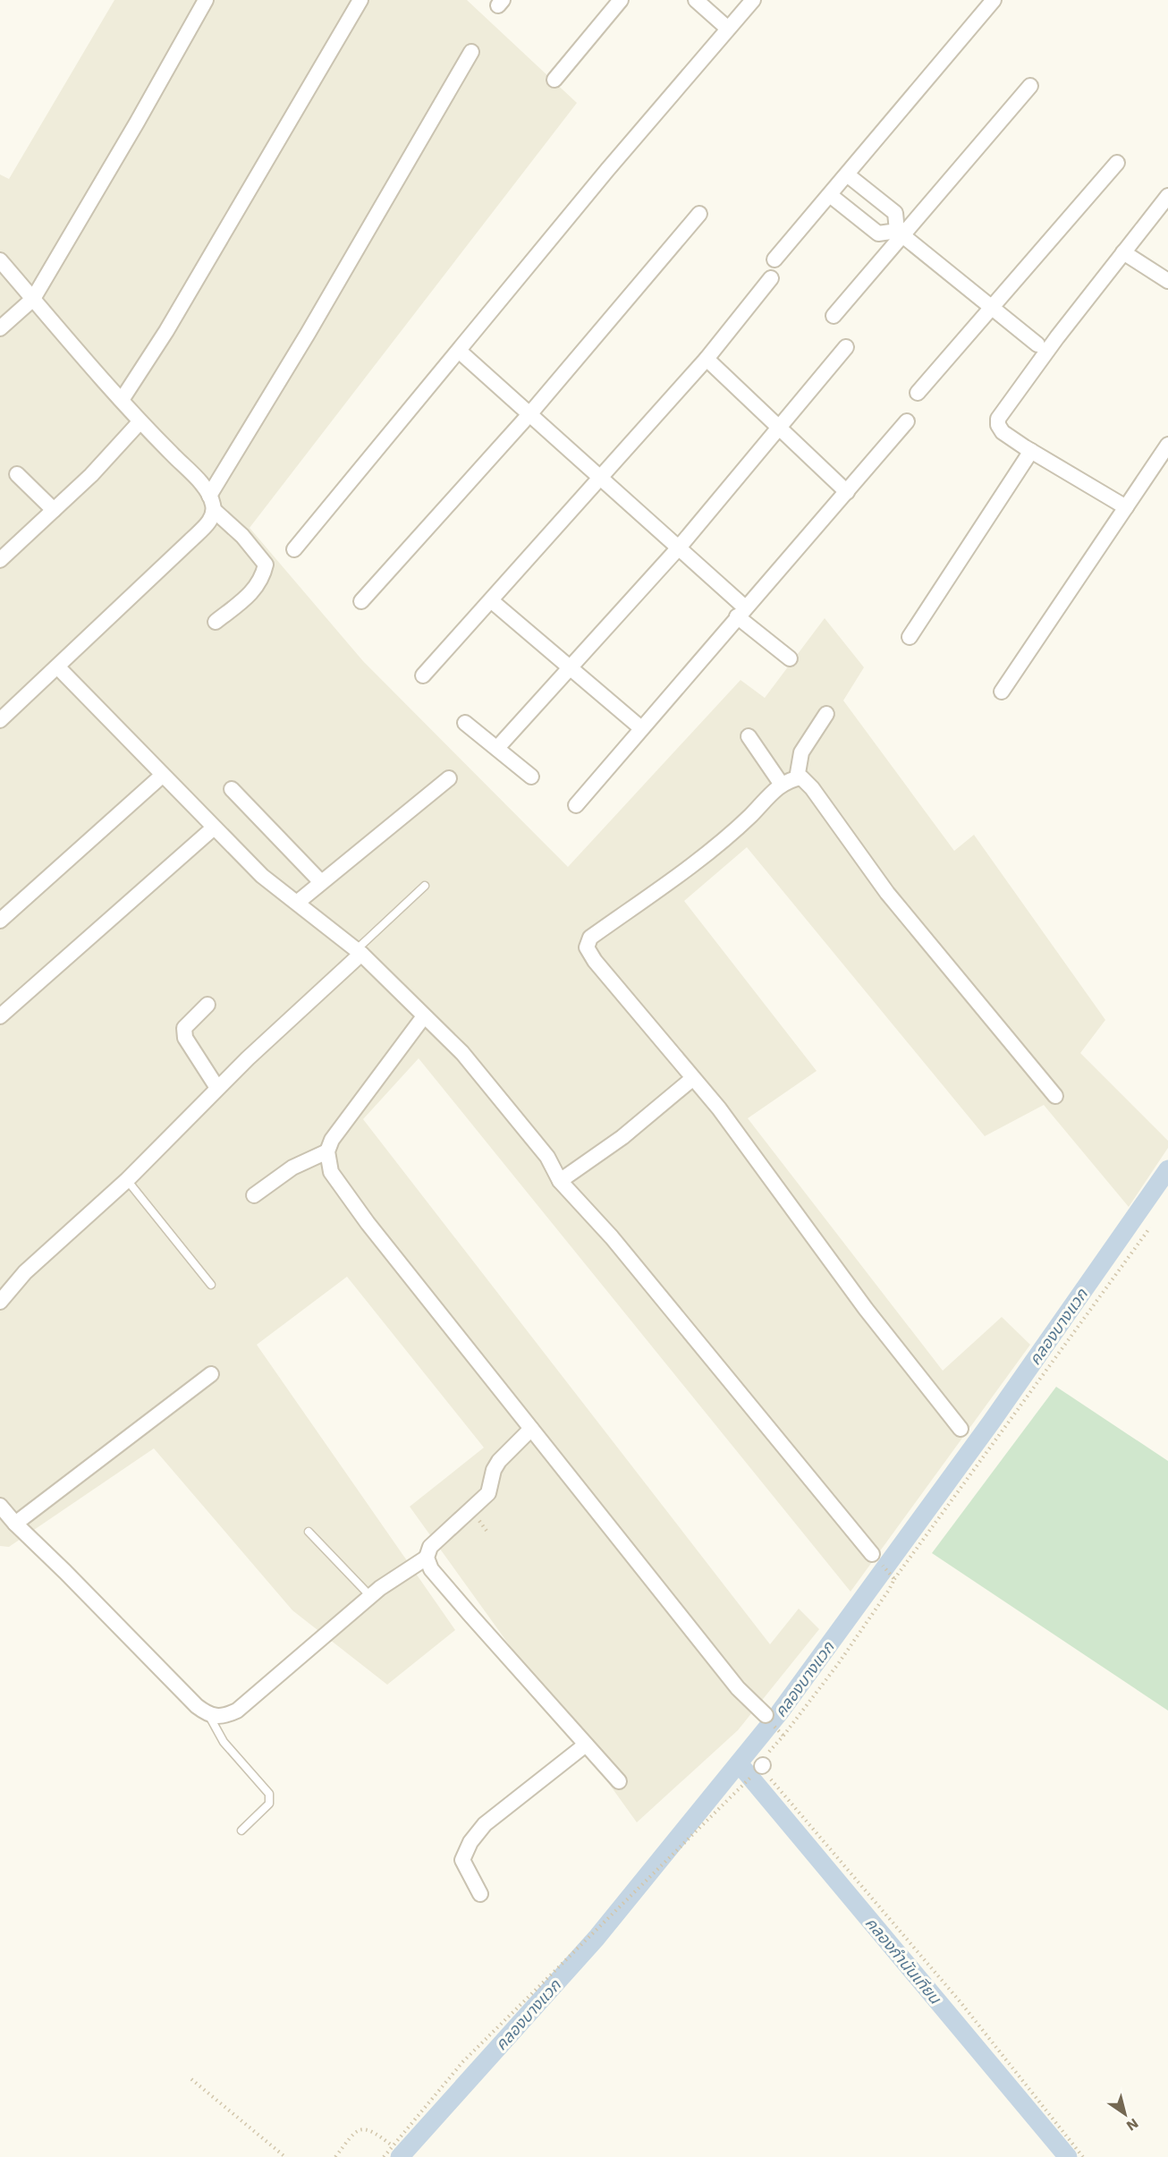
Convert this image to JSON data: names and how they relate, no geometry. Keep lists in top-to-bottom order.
{
  "water": ["คลองบางแวก", "คลองกำนันเทียน"],
  "north": "bottom right"
}
